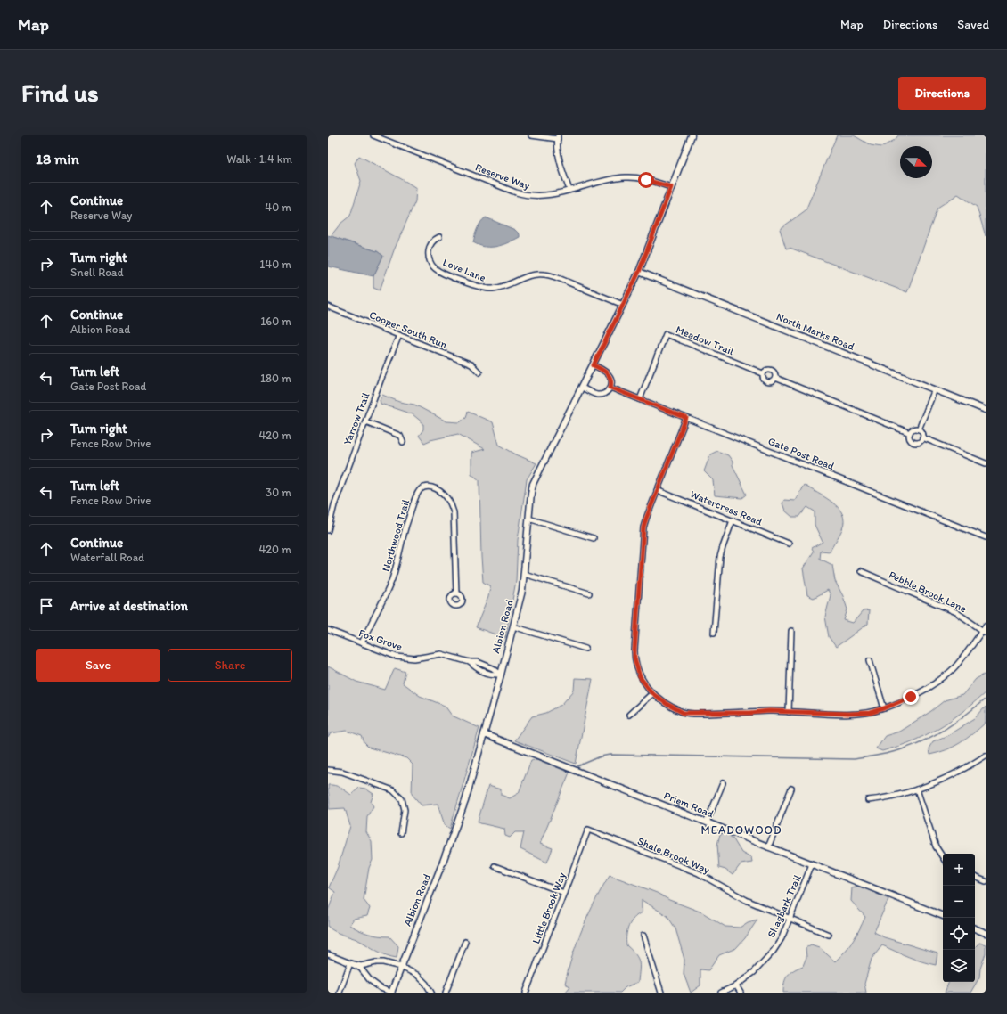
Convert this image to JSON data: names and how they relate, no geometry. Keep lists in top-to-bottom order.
{
  "streets": {
    "street": [
      "Reserve Way",
      "Love Lane",
      "Cooper South Run",
      "North Marks Road",
      "Meadow Trail",
      "Yarrow Trail",
      "Gate Post Road",
      "Watercress Road",
      "Northwood Trail",
      "Pebble Brook Lane",
      "Albion Road",
      "Fox Grove",
      "Priem Road",
      "Shale Brook Way",
      "Shagbark Trail",
      "Little Brook Way"
    ]
  },
  "crossings": [
    ["Reserve Way", "Albion Road"],
    ["Love Lane", "Albion Road"],
    ["Cooper South Run", "Yarrow Trail"],
    ["North Marks Road", "Albion Road"],
    ["Meadow Trail", "Gate Post Road"],
    ["Gate Post Road", "Albion Road"],
    ["Northwood Trail", "Fox Grove"],
    ["Albion Road", "Fox Grove"],
    ["Albion Road", "Priem Road"],
    ["Priem Road", "Shagbark Trail"],
    ["Shale Brook Way", "Shagbark Trail"],
    ["Shale Brook Way", "Little Brook Way"]
  ],
  "districts": ["MEADOWOOD"],
  "north": "right",
  "page": {
    "header": "Map",
    "nav": ["Map", "Directions", "Saved"],
    "buttons": [
      "Directions",
      ["Save", "Share"]
    ],
    "title": "Find us",
    "heading": ["18 min", "Walk · 1.4 km"],
    "list": [
      ["Continue", "Reserve Way", "40 m"],
      ["Turn right", "Snell Road", "140 m"],
      ["Continue", "Albion Road", "160 m"],
      ["Turn left", "Gate Post Road", "180 m"],
      ["Turn right", "Fence Row Drive", "420 m"],
      ["Turn left", "Fence Row Drive", "30 m"],
      ["Continue", "Waterfall Road", "420 m"],
      "Arrive at destination"
    ],
    "map_buttons": ["+", "−"]
  }
}
